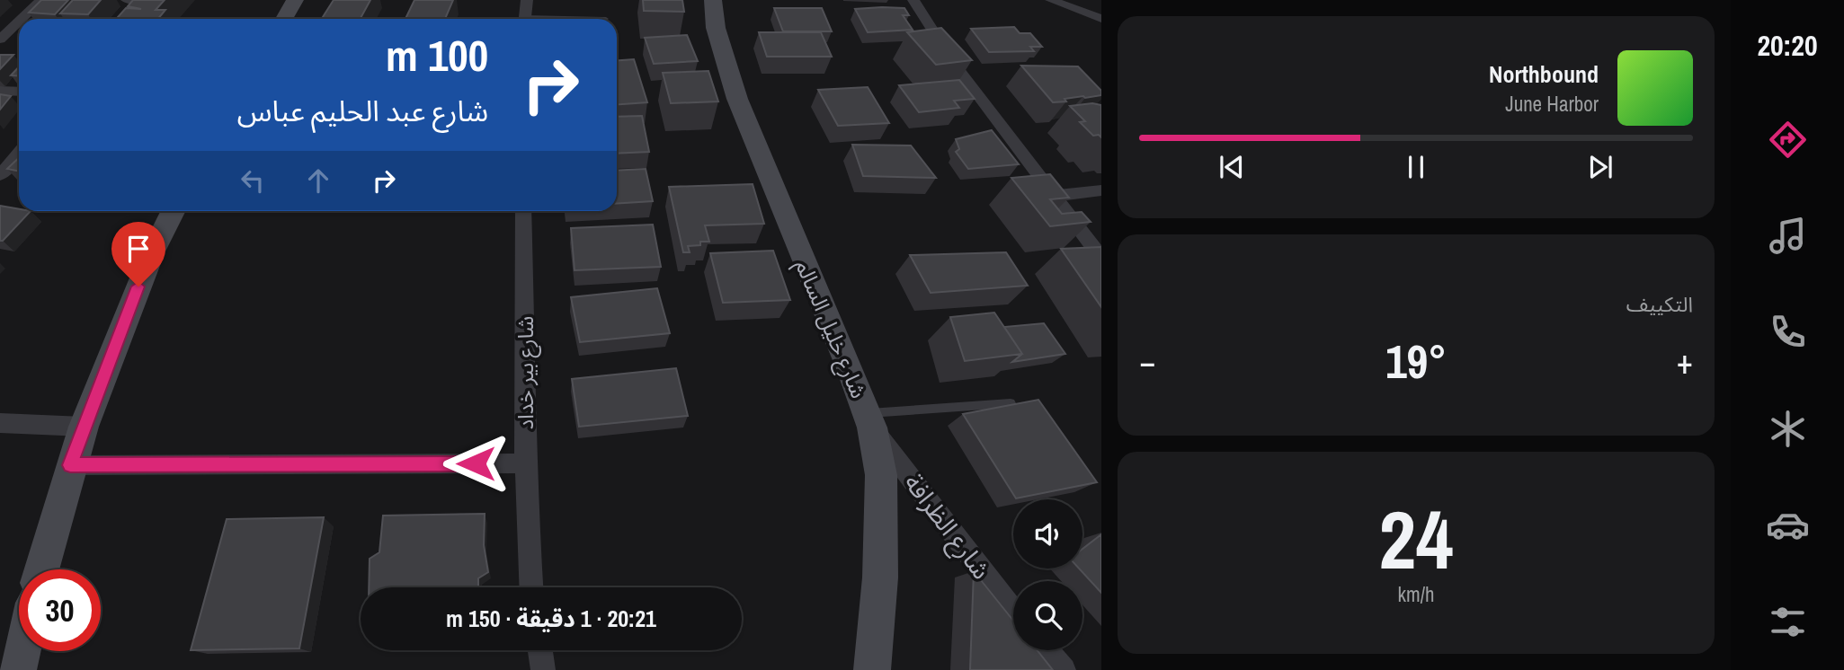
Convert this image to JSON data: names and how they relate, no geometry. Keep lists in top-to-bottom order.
{
  "streets": {
    "street": ["شارع خليل السالم", "شارع بير خداد", "شارع الظرافة"]
  },
  "crossings": [
    ["شارع خليل السالم", "شارع الظرافة"]
  ],
  "page": {
    "tabs": "20:20",
    "turn": ["100 m", "شارع عبد الحليم عباس"],
    "song": ["Northbound", "June Harbor"],
    "tile": [
      "التكييف",
      ["24", "km/h"]
    ],
    "heat": ["−", "19°", "+"],
    "limit": "30",
    "trip": "20:21 · 1 دقيقة · 150 m"
  }
}
